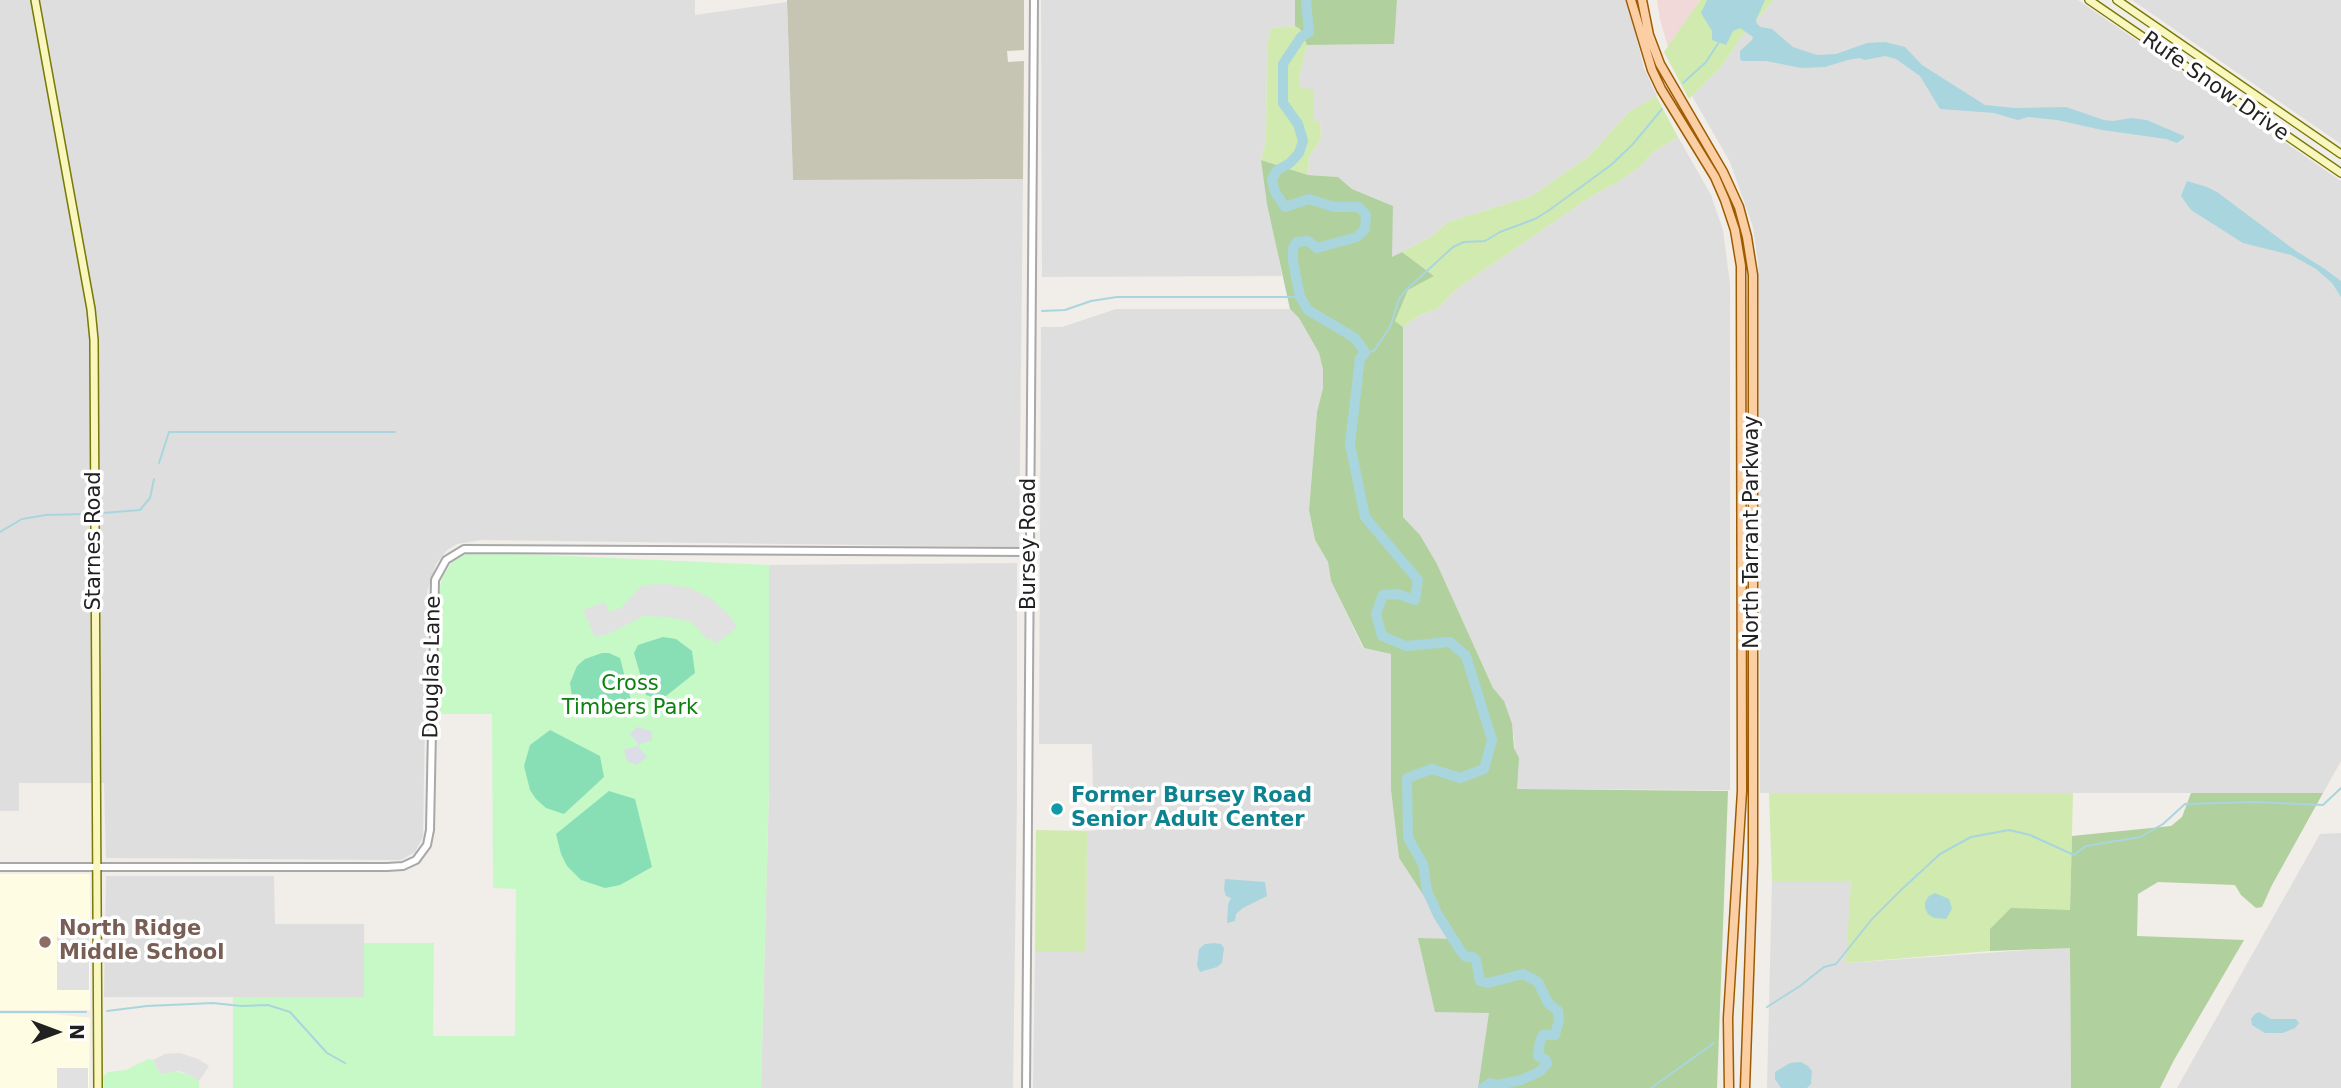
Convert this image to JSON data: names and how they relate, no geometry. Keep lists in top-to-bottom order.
{
  "streets": {
    "main road": ["Rufe Snow Drive", "North Tarrant Parkway", "Starnes Road"],
    "street": ["Bursey Road", "Douglas Lane"]
  },
  "crossings": [
    ["Starnes Road", "Douglas Lane"],
    ["Bursey Road", "Douglas Lane"]
  ],
  "parks": ["Cross Timbers Park"],
  "places": ["Former Bursey Road Senior Adult Center", "North Ridge Middle School"],
  "north": "right"
}
